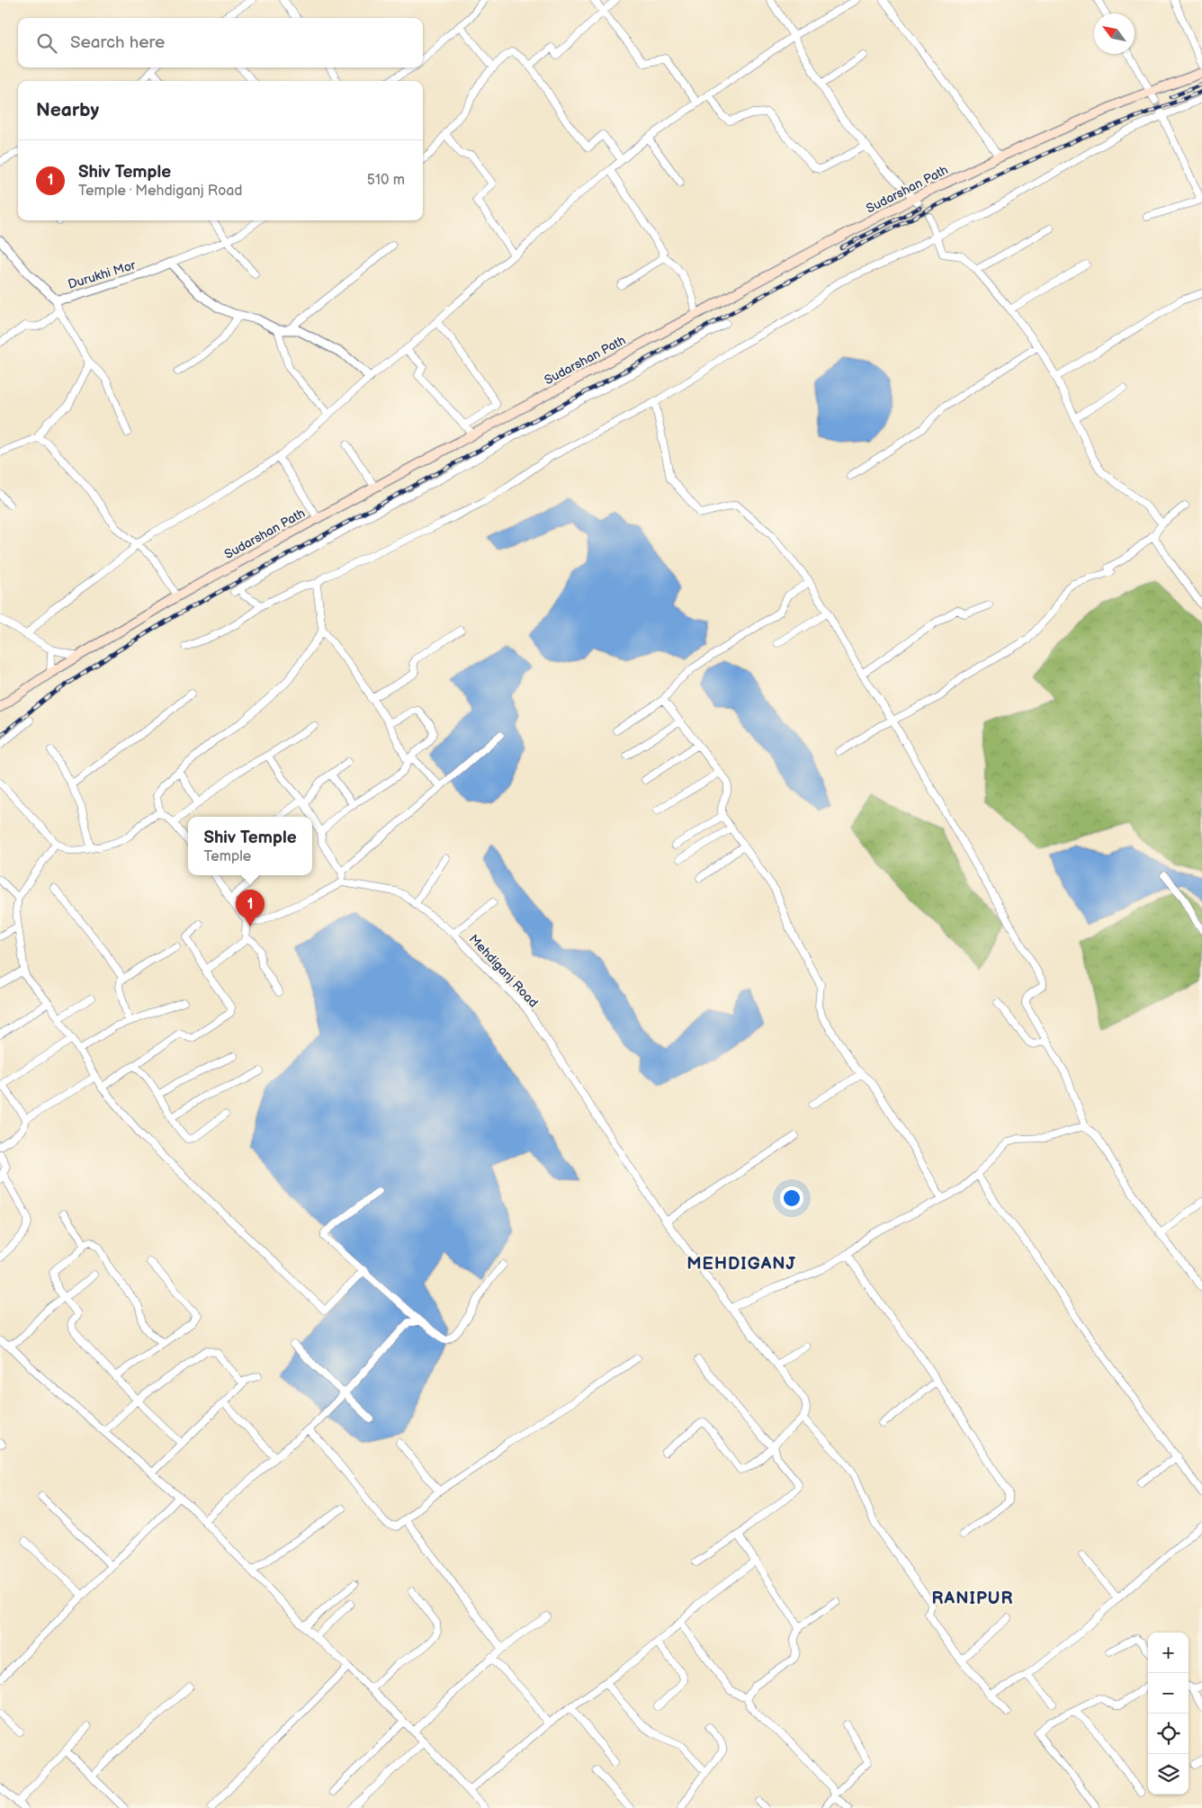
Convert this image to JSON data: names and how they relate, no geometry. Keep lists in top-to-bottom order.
{
  "streets": {
    "main road": ["Sudarshan Path"],
    "street": ["Durukhi Mor", "Mehdiganj Road"]
  },
  "districts": ["MEHDIGANJ", "RANIPUR"],
  "north": "top left",
  "page": {
    "search": "Search here",
    "heading": "Nearby",
    "list": [
      {
        "mark": "1",
        "name": "Shiv Temple",
        "note": "Temple · Mehdiganj Road",
        "value": "510 m"
      }
    ],
    "popup": ["Shiv Temple", "Temple"],
    "pins": "1",
    "map_buttons": ["+", "−"]
  }
}
